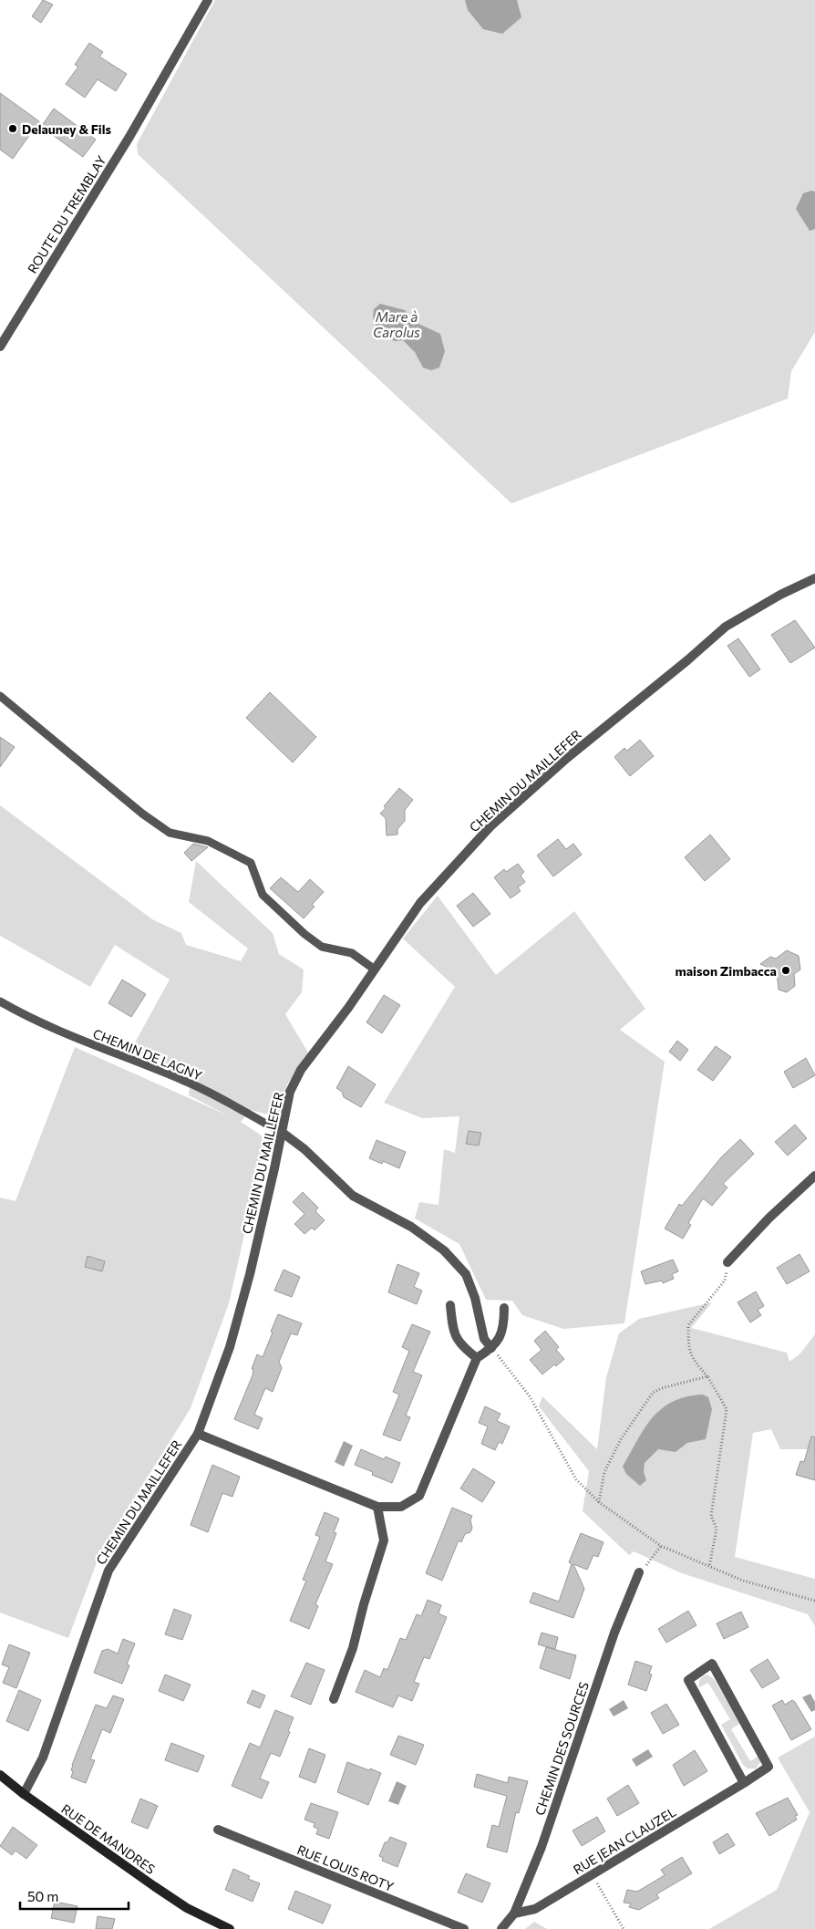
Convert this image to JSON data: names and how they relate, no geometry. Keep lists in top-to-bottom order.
{
  "streets": {
    "street": [
      "ROUTE DU TREMBLAY",
      "CHEMIN DU MAILLEFER",
      "CHEMIN DE LAGNY",
      "CHEMIN DES SOURCES",
      "RUE DE MANDRES",
      "RUE JEAN CLAUZEL",
      "RUE LOUIS ROTY"
    ]
  },
  "crossings": [
    ["CHEMIN DU MAILLEFER", "CHEMIN DE LAGNY"],
    ["CHEMIN DU MAILLEFER", "RUE DE MANDRES"],
    ["CHEMIN DES SOURCES", "RUE JEAN CLAUZEL"]
  ],
  "water": ["Mare à Carolus"],
  "places": ["Delauney & Fils", "maison Zimbacca"],
  "scale_bar": "50 m"
}
